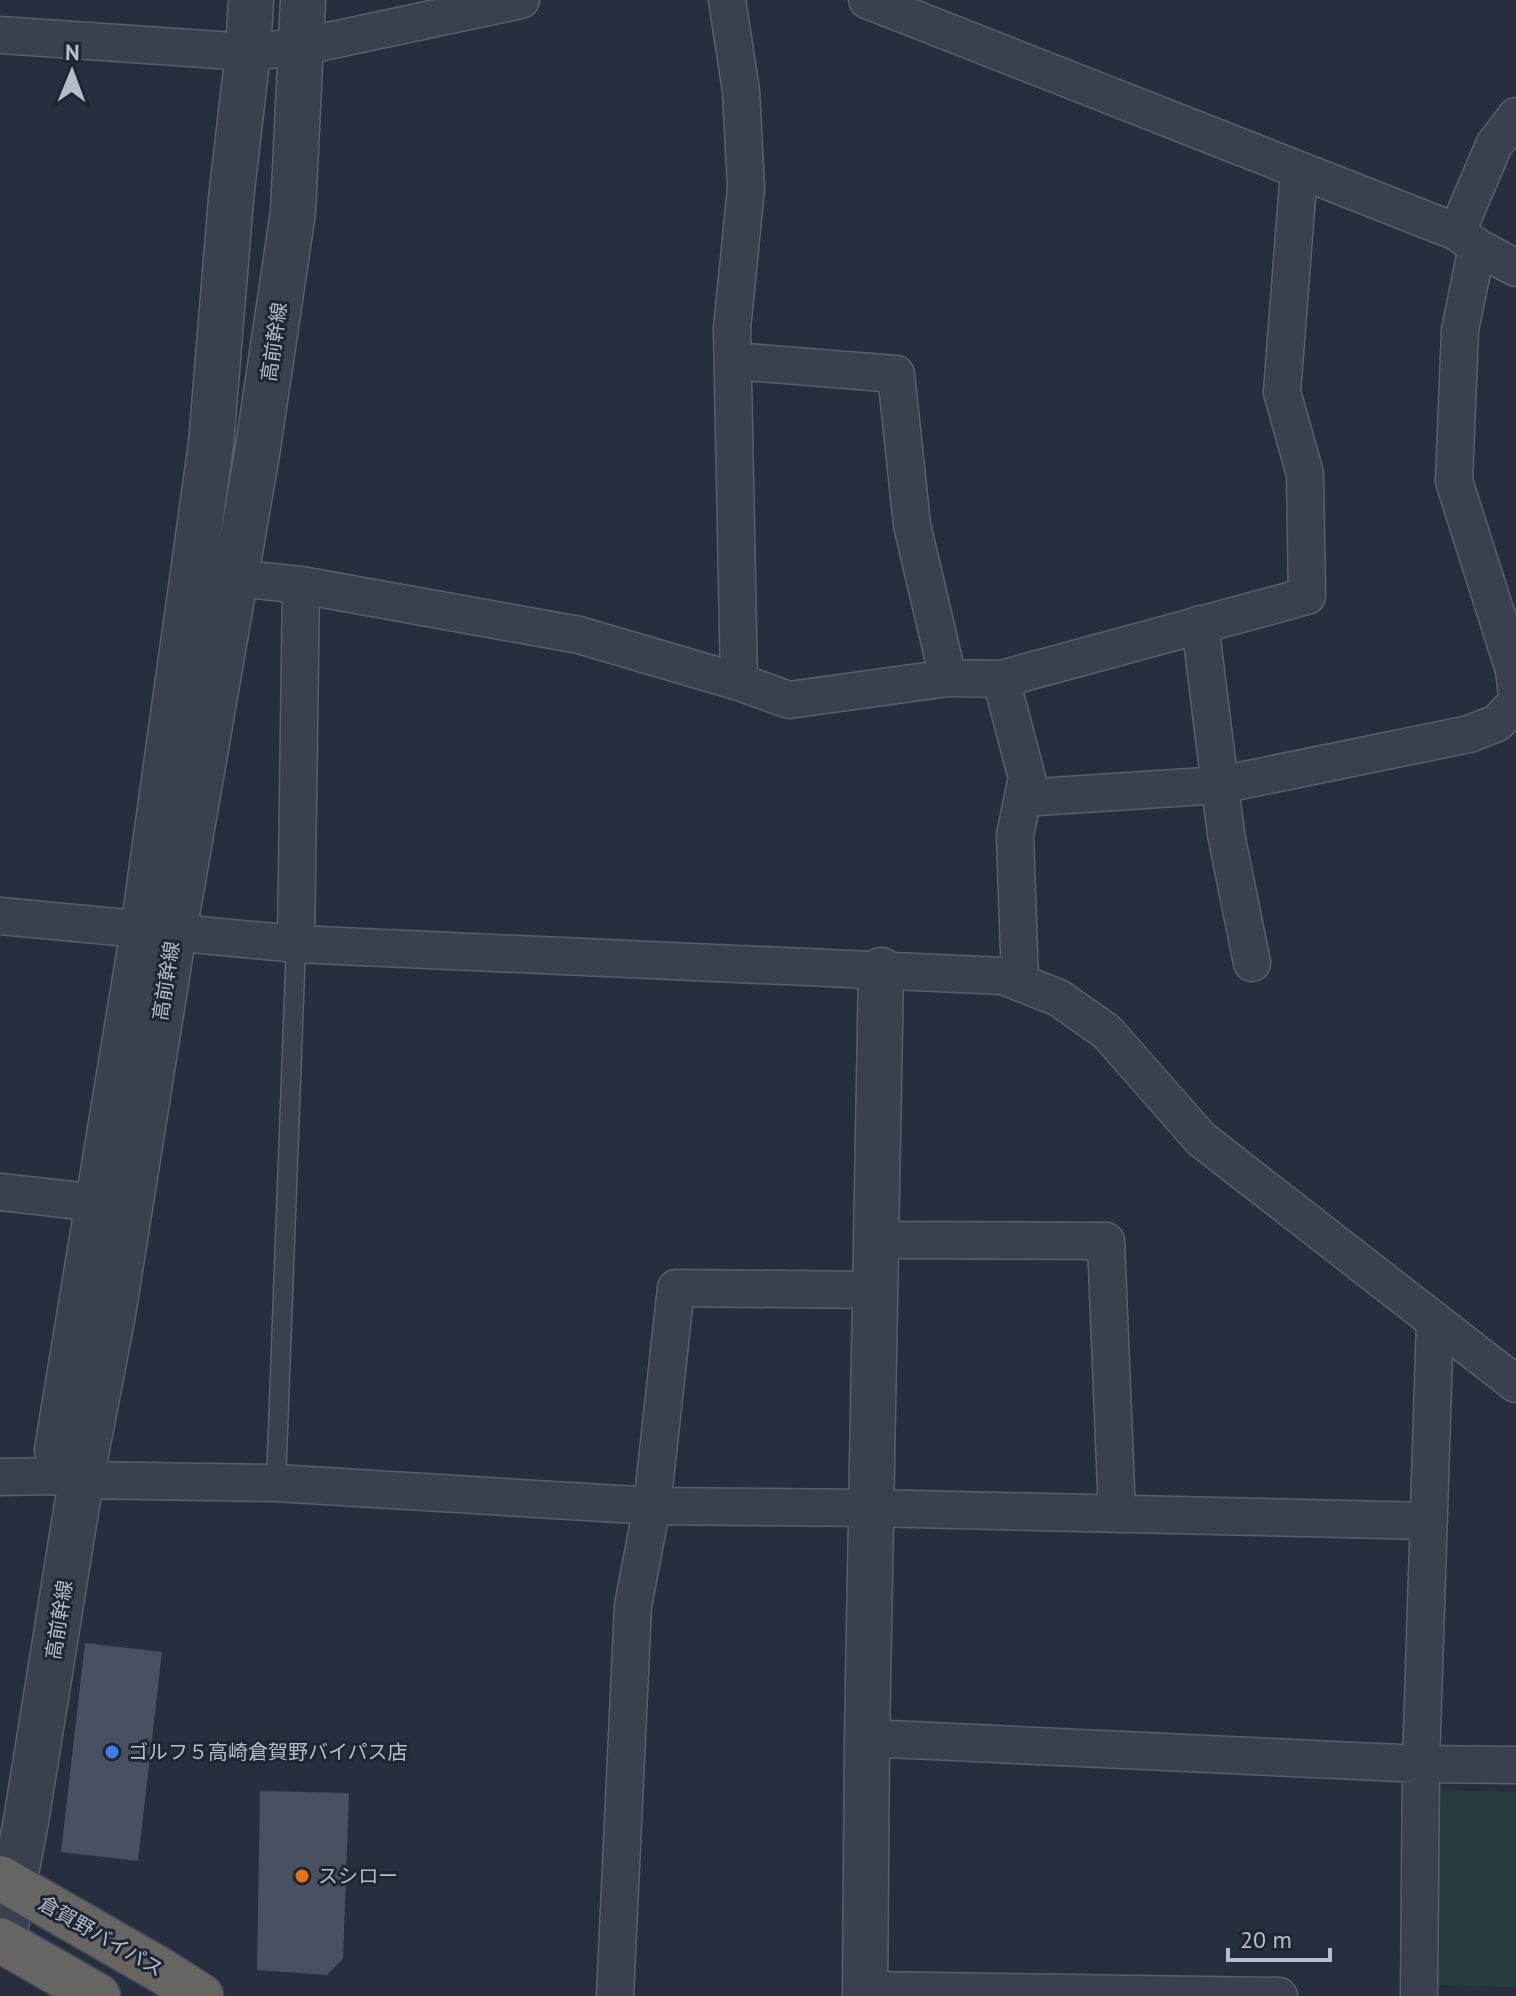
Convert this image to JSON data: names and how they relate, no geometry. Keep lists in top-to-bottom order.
{
  "streets": {
    "highway": ["倉賀野バイパス"],
    "street": ["高前幹線"]
  },
  "crossings": [
    ["高前幹線", "倉賀野バイパス"]
  ],
  "places": ["ゴルフ５高崎倉賀野バイパス店", "スシロー"],
  "scale_bar": "20 m",
  "north": "top"
}
